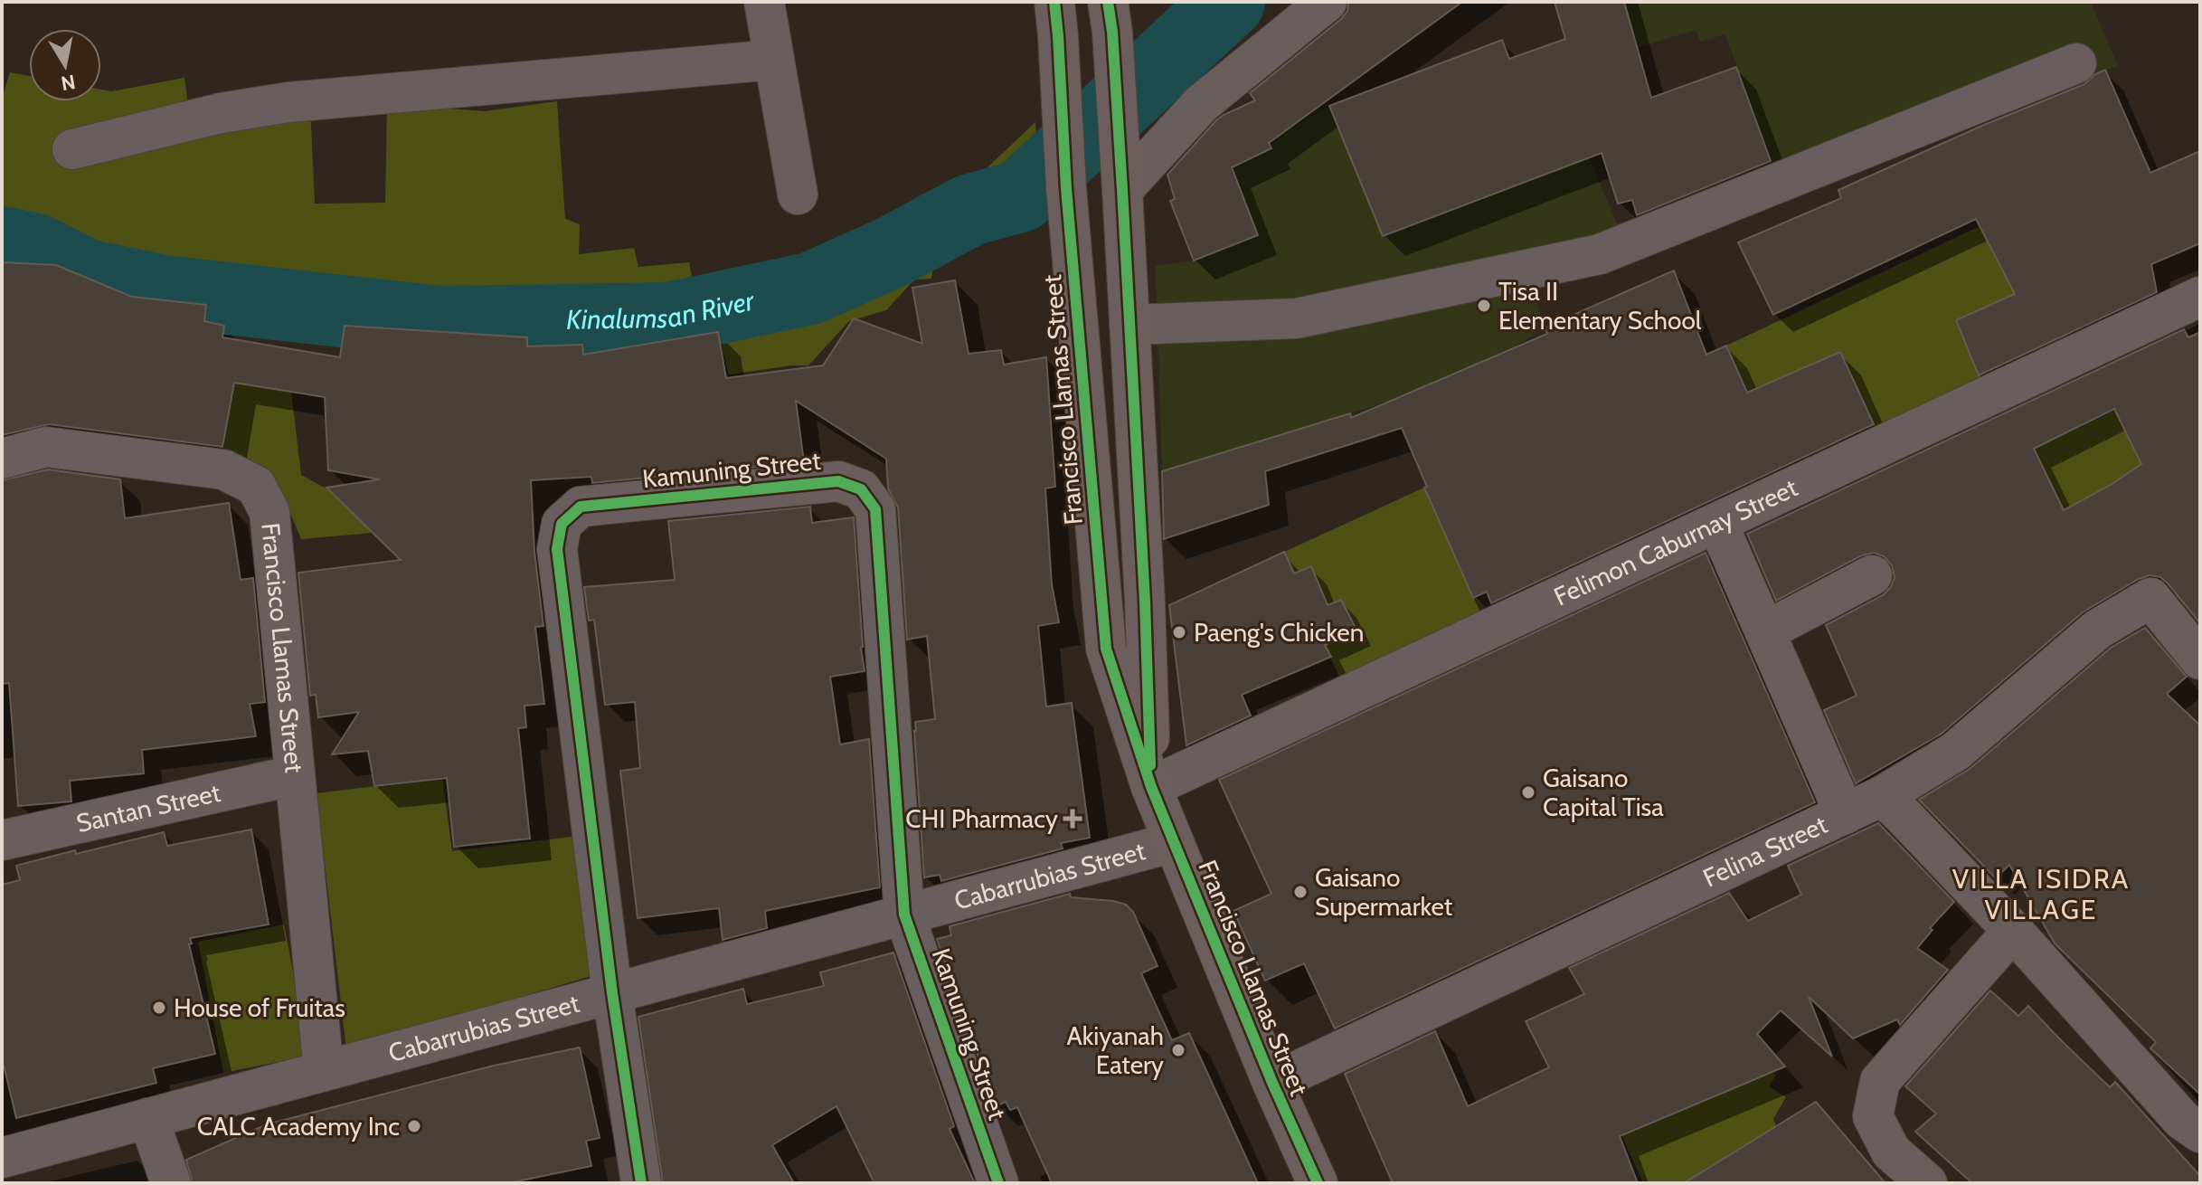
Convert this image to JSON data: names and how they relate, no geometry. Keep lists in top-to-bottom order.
{
  "streets": {
    "main road": ["Francisco Llamas Street"],
    "street": [
      "Kamuning Street",
      "Felimon Caburnay Street",
      "Santan Street",
      "Felina Street",
      "Cabarrubias Street"
    ]
  },
  "crossings": [
    ["Francisco Llamas Street", "Felimon Caburnay Street"],
    ["Francisco Llamas Street", "Santan Street"],
    ["Francisco Llamas Street", "Felina Street"],
    ["Francisco Llamas Street", "Cabarrubias Street"],
    ["Kamuning Street", "Cabarrubias Street"]
  ],
  "districts": ["VILLA ISIDRA VILLAGE"],
  "water": ["Kinalumsan River"],
  "places": {
    "other": [
      "Tisa II Elementary School",
      "Paeng's Chicken",
      "Gaisano Capital Tisa",
      "Gaisano Supermarket",
      "House of Fruitas",
      "Akiyanah Eatery",
      "CALC Academy Inc"
    ],
    "health": ["CHI Pharmacy"]
  },
  "north": "bottom"
}
